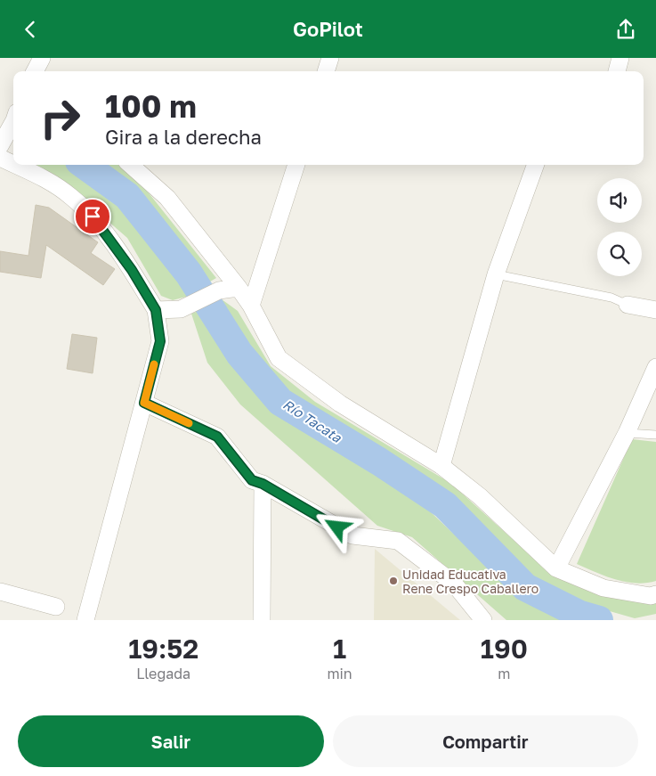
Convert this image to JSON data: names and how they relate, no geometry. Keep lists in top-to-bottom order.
{
  "water": ["Río Tacata"],
  "places": ["Unidad Educativa Rene Crespo Caballero"],
  "page": {
    "header": "GoPilot",
    "turn": ["100 m", "Gira a la derecha"],
    "eta": [
      "19:52",
      "Llegada",
      "1",
      "min",
      "190",
      "m"
    ],
    "buttons": ["Salir", "Compartir"]
  }
}
